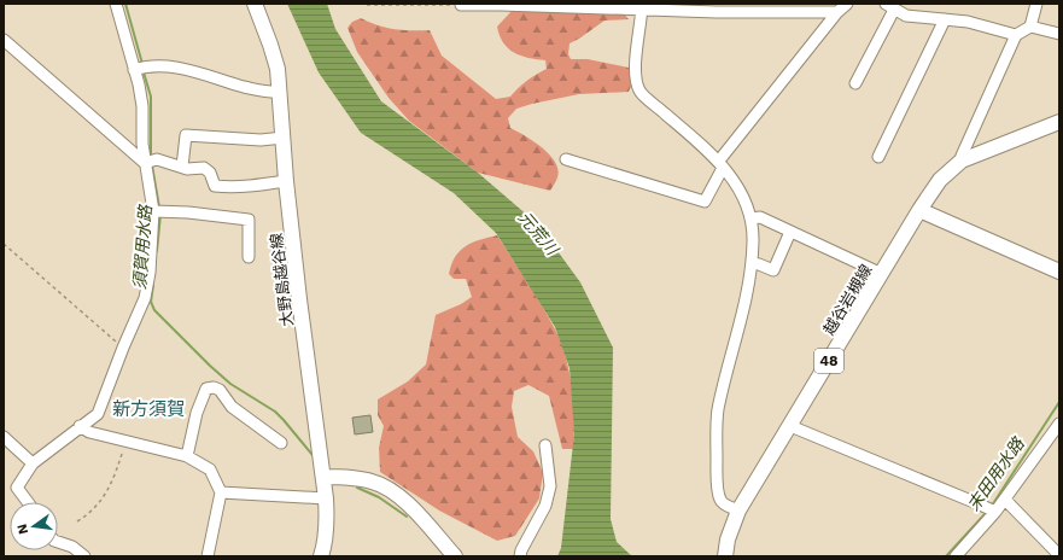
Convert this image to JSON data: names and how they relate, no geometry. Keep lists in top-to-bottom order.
{
  "streets": {
    "main road": ["大野島越谷線", "越谷岩槻線", "48"]
  },
  "districts": ["新方須賀"],
  "water": ["元荒川", "須賀用水路", "末田用水路"],
  "north": "left"
}
